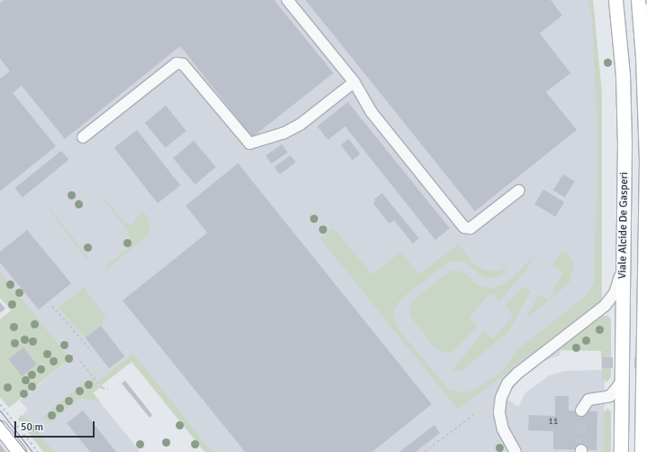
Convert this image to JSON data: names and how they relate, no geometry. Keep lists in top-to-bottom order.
{
  "streets": {
    "main road": ["Viale Alcide De Gasperi"]
  },
  "house_numbers": ["11"],
  "scale_bar": "50 m"
}
